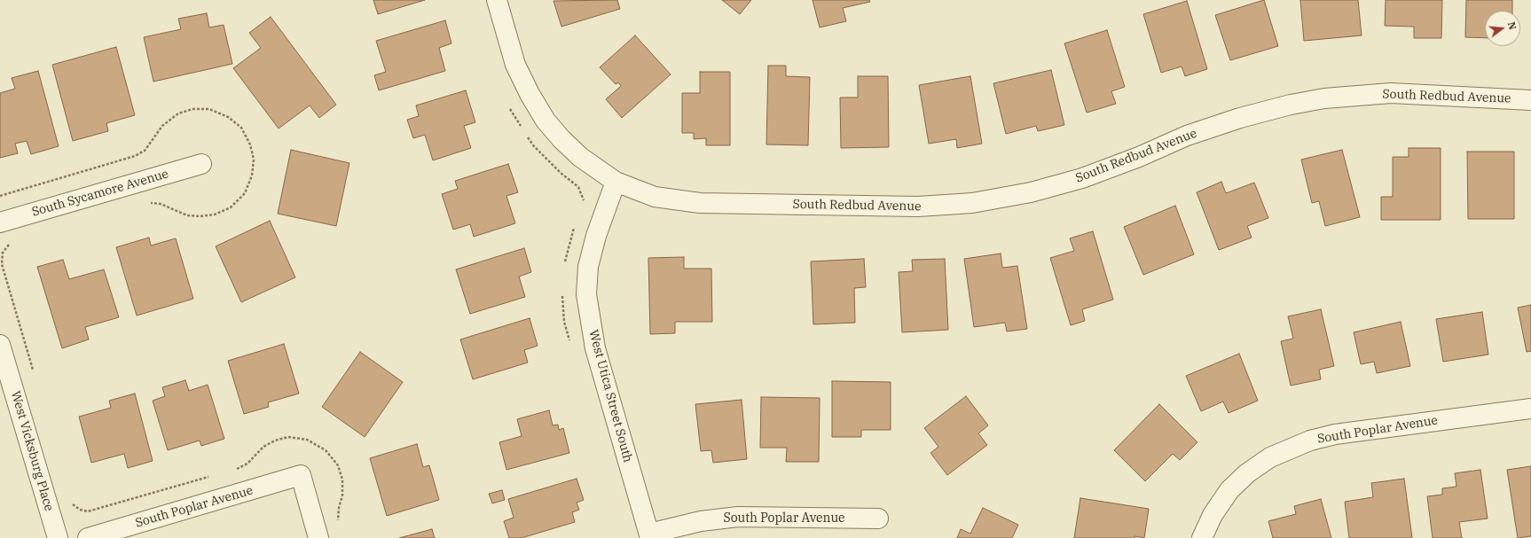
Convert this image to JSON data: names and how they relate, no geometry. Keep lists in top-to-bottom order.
{
  "streets": {
    "street": [
      "South Redbud Avenue",
      "South Sycamore Avenue",
      "West Utica Street South",
      "South Poplar Avenue",
      "West Vicksburg Place"
    ]
  },
  "crossings": [
    ["South Redbud Avenue", "West Utica Street South"],
    ["West Utica Street South", "South Poplar Avenue"]
  ],
  "north": "right"
}
